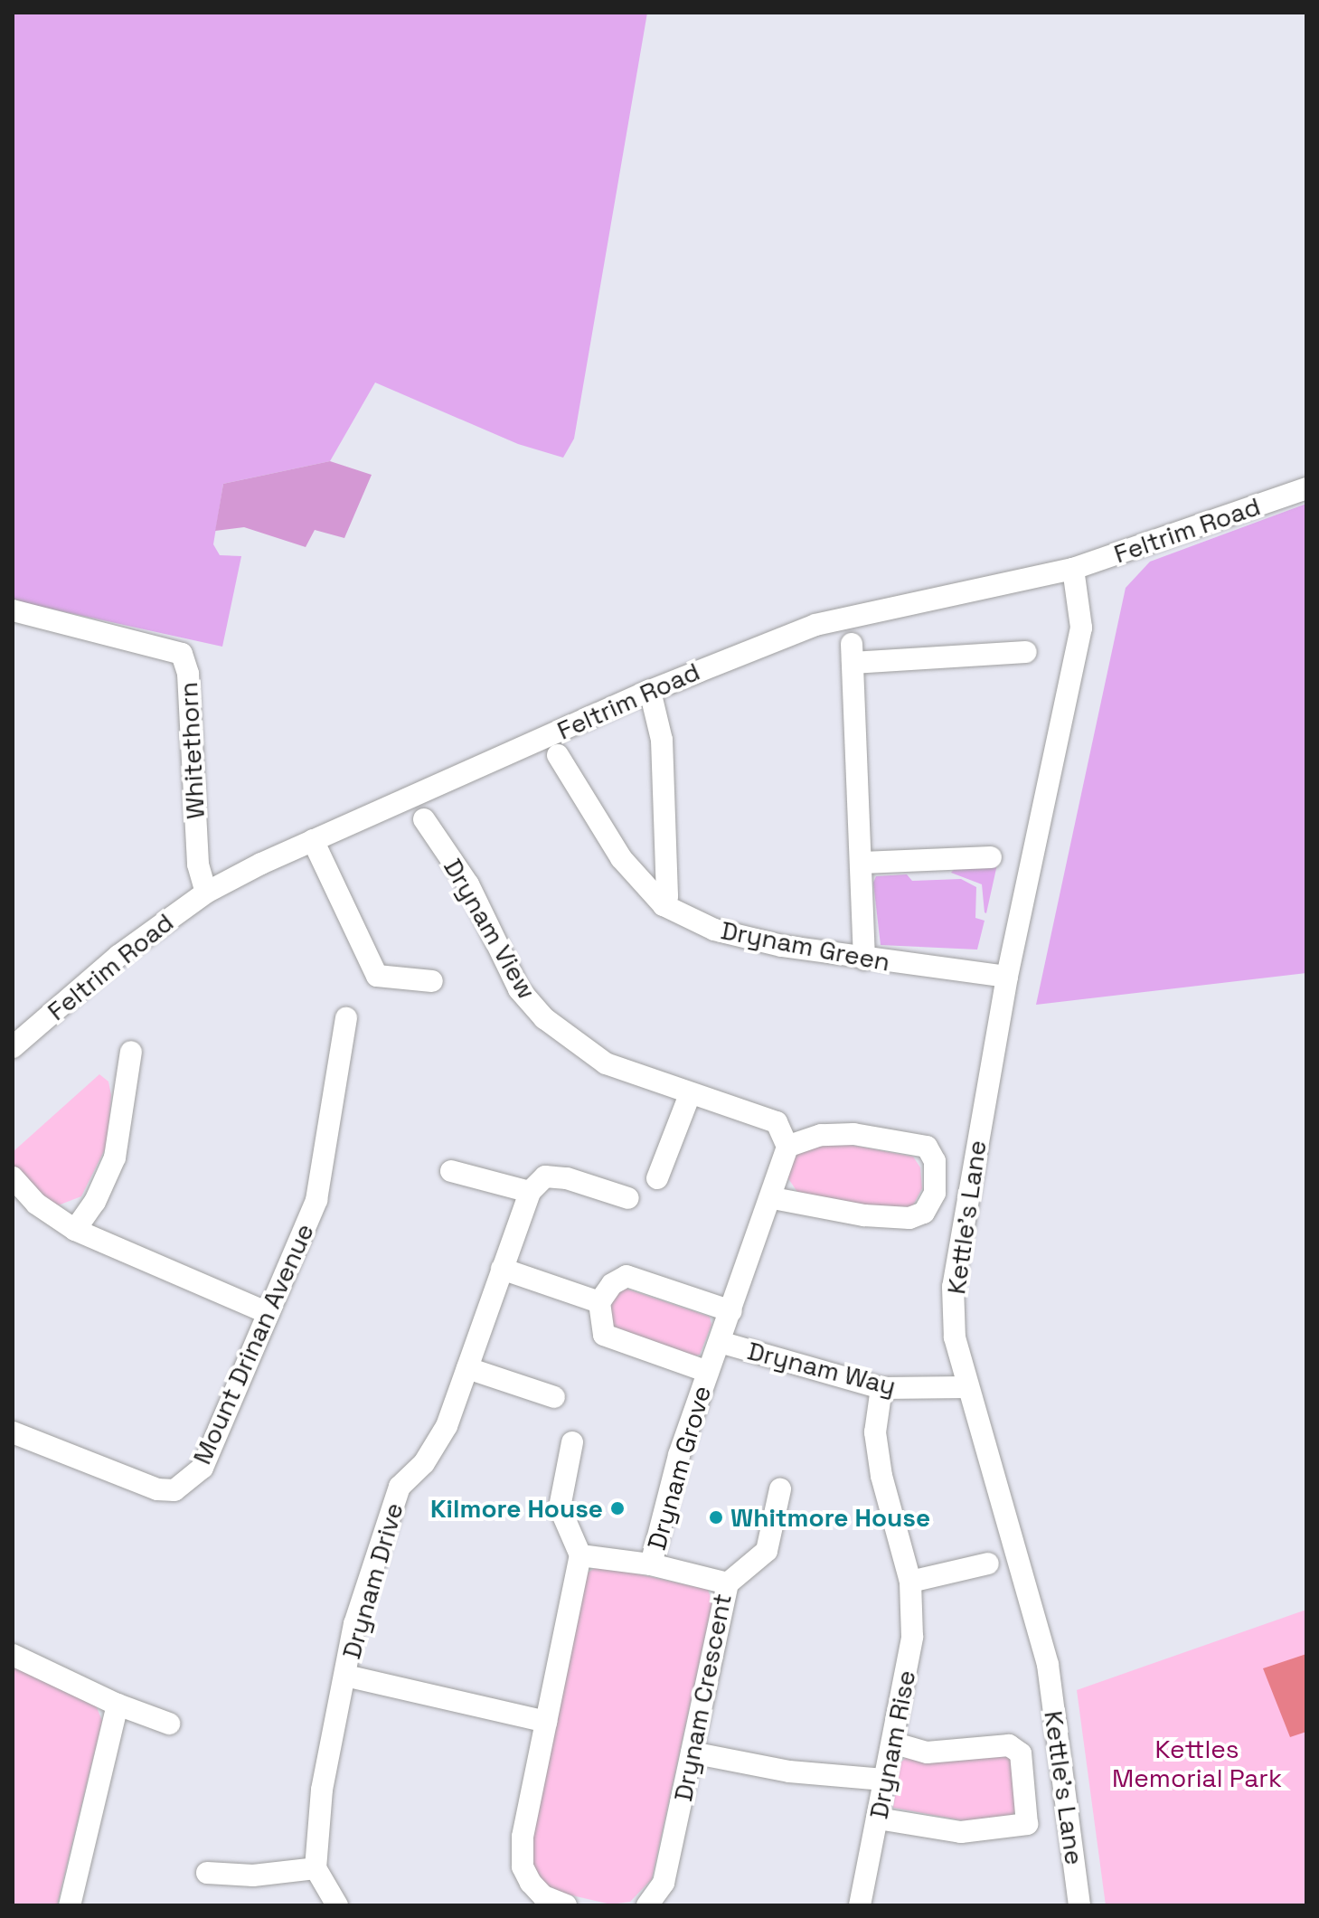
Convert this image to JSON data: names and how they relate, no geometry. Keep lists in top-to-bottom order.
{
  "streets": {
    "street": [
      "Feltrim Road",
      "Whitethorn",
      "Drynam View",
      "Drynam Green",
      "Kettle's Lane",
      "Mount Drinan Avenue",
      "Drynam Way",
      "Drynam Grove",
      "Drynam Drive",
      "Drynam Crescent",
      "Drynam Rise"
    ]
  },
  "crossings": [
    ["Feltrim Road", "Whitethorn"],
    ["Feltrim Road", "Kettle's Lane"],
    ["Drynam View", "Drynam Grove"],
    ["Drynam Green", "Kettle's Lane"],
    ["Kettle's Lane", "Drynam Way"],
    ["Drynam Way", "Drynam Grove"],
    ["Drynam Way", "Drynam Rise"],
    ["Drynam Grove", "Drynam Crescent"]
  ],
  "parks": ["Kettles Memorial Park"],
  "places": ["Kilmore House", "Whitmore House"]
}
